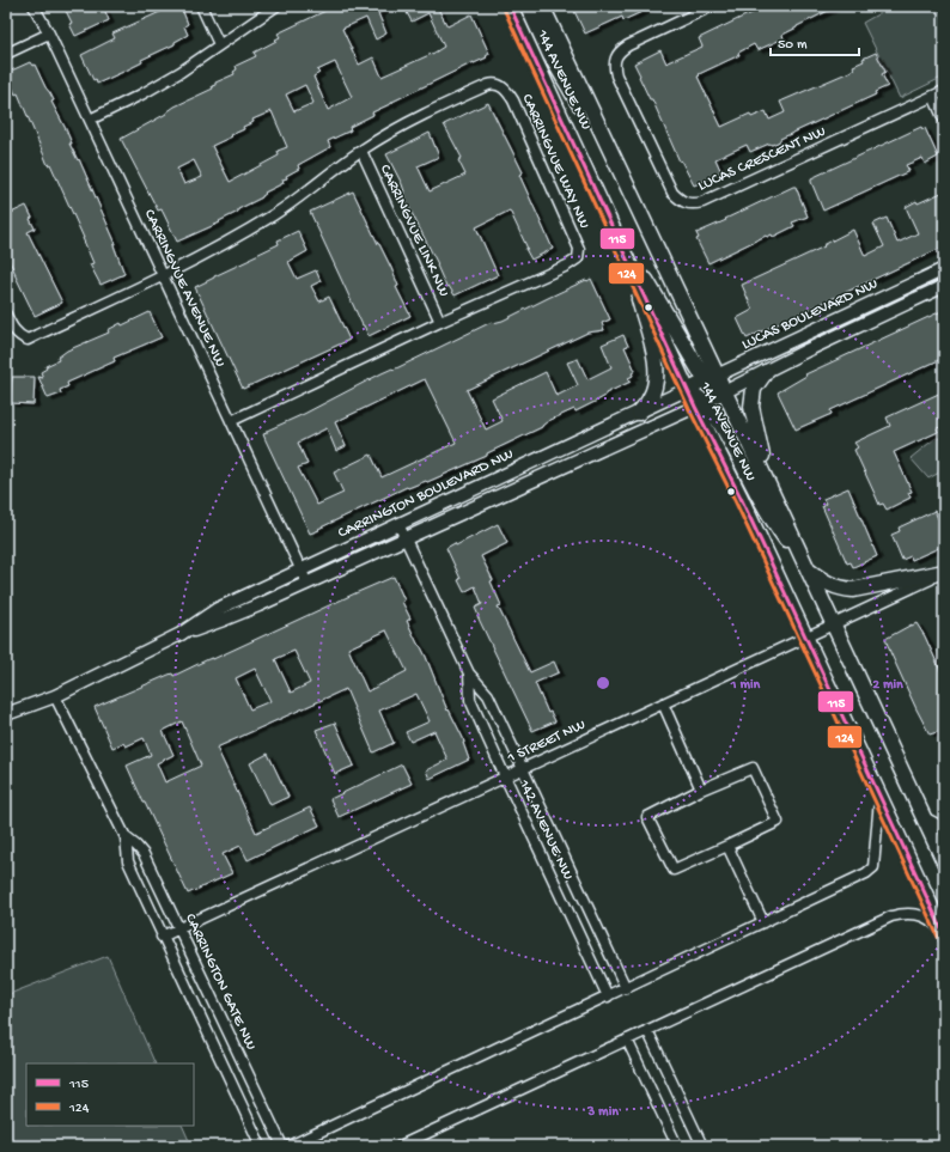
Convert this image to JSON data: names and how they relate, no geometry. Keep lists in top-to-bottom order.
{
  "streets": {
    "main road": ["144 AVENUE NW"],
    "street": [
      "LUCAS CRESCENT NW",
      "CARRINGVUE WAY NW",
      "CARRINGVUE LINK NW",
      "CARRINGVUE AVENUE NW",
      "LUCAS BOULEVARD NW",
      "CARRINGTON BOULEVARD NW",
      "1 STREET NW",
      "142 AVENUE NW",
      "CARRINGTON GATE NW"
    ]
  },
  "crossings": [
    ["144 AVENUE NW", "LUCAS BOULEVARD NW"],
    ["144 AVENUE NW", "CARRINGTON BOULEVARD NW"],
    ["144 AVENUE NW", "1 STREET NW"],
    ["CARRINGVUE WAY NW", "CARRINGVUE LINK NW"],
    ["CARRINGVUE WAY NW", "CARRINGVUE AVENUE NW"],
    ["CARRINGVUE AVENUE NW", "CARRINGTON BOULEVARD NW"],
    ["LUCAS BOULEVARD NW", "CARRINGTON BOULEVARD NW"],
    ["CARRINGTON BOULEVARD NW", "142 AVENUE NW"],
    ["CARRINGTON BOULEVARD NW", "CARRINGTON GATE NW"],
    ["1 STREET NW", "142 AVENUE NW"],
    ["1 STREET NW", "CARRINGTON GATE NW"]
  ],
  "lines": ["transit line 115", "transit line 124"],
  "legend": ["115", "124"],
  "scale_bar": "50 m",
  "rings": ["1 min", "2 min", "3 min"]
}
